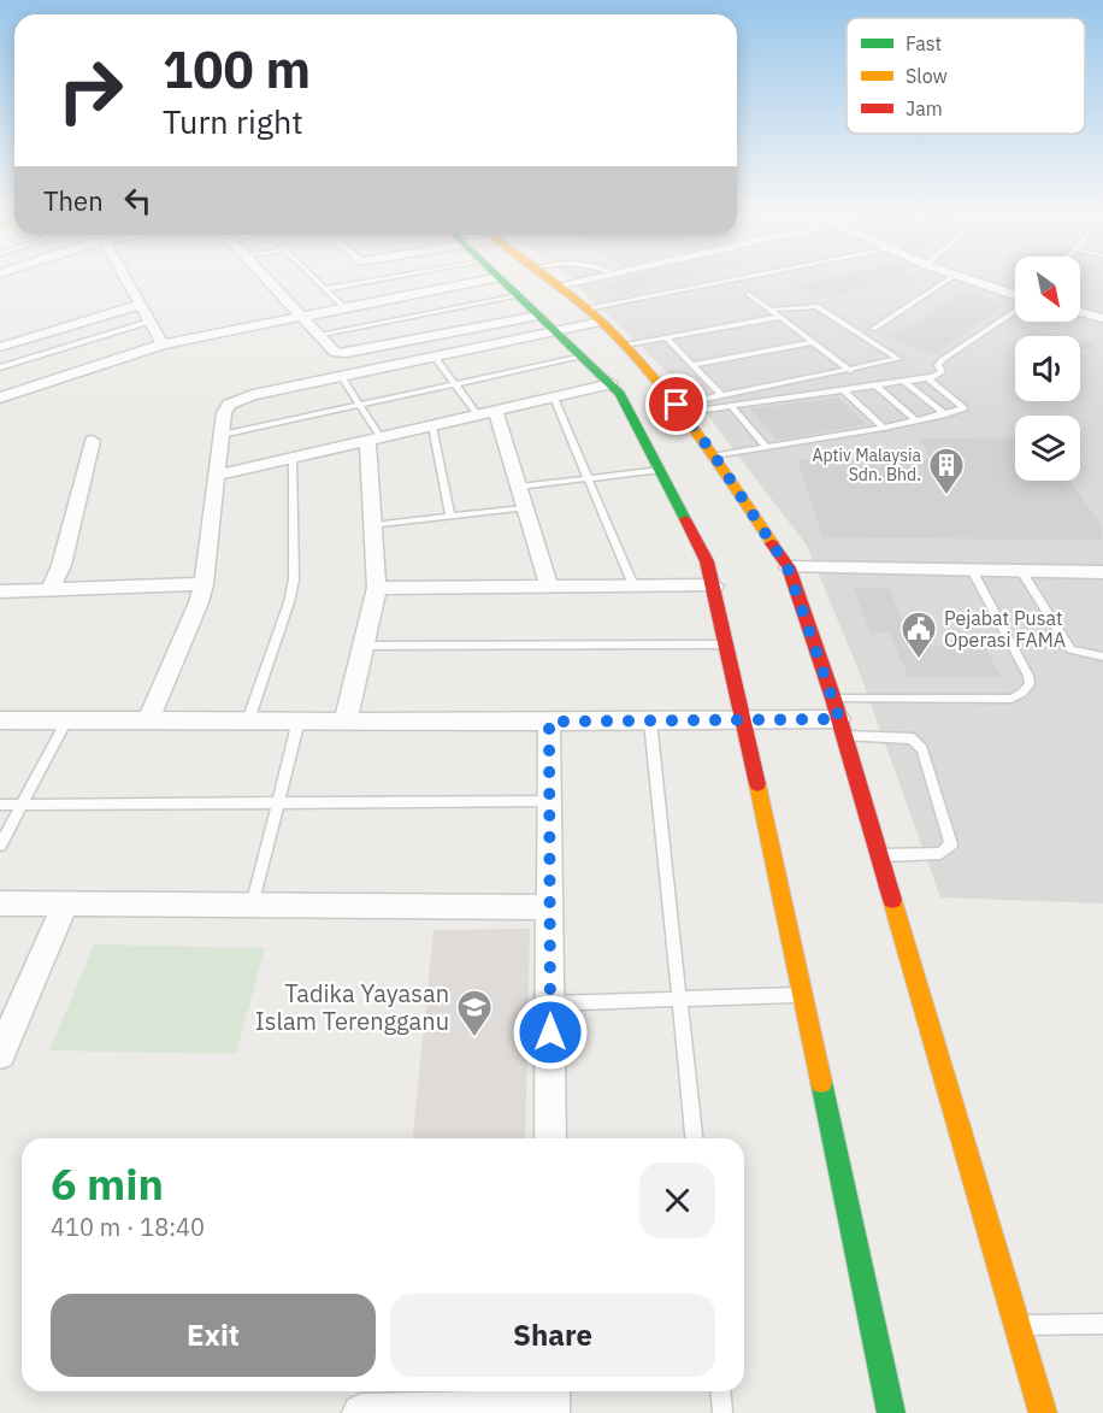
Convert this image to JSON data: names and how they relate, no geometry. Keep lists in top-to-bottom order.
{
  "places": {
    "building": ["Aptiv Malaysia Sdn. Bhd."],
    "public building": ["Pejabat Pusat Operasi FAMA"],
    "school or university": ["Tadika Yayasan Islam Terengganu"]
  },
  "legend": ["Fast", "Slow", "Jam"],
  "north": "bottom right",
  "page": {
    "turn": ["100 m", "Turn right"],
    "then": "Then",
    "heading": ["6 min", "410 m · 18:40"],
    "buttons": ["Exit", "Share"]
  }
}
